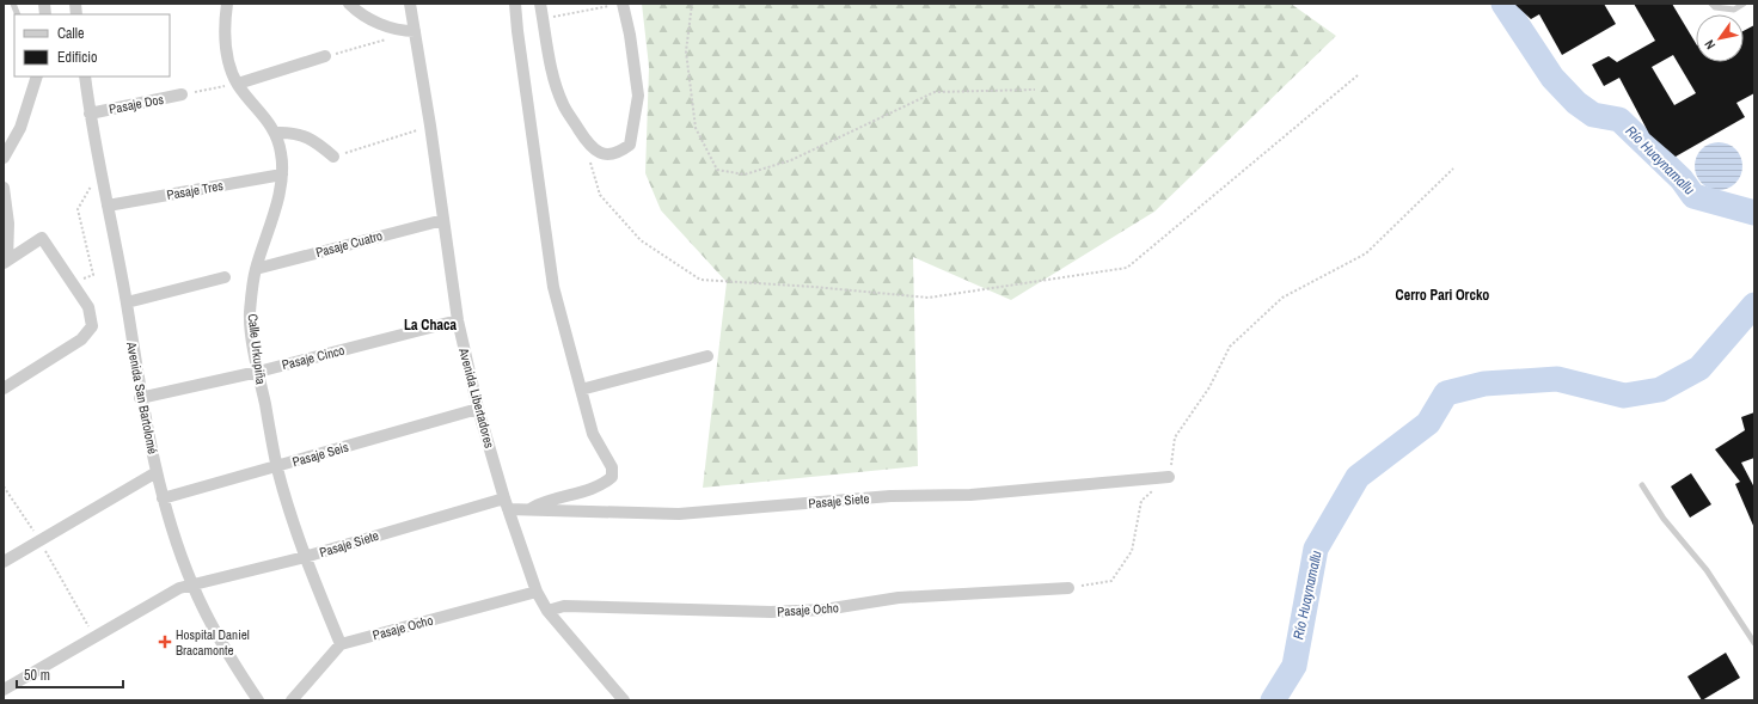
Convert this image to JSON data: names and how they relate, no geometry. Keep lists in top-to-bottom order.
{
  "streets": {
    "street": [
      "Pasaje Dos",
      "Pasaje Tres",
      "Pasaje Cuatro",
      "Calle Urkupiña",
      "Pasaje Cinco",
      "Avenida San Bartolomé",
      "Avenida Libertadores",
      "Pasaje Seis",
      "Pasaje Siete",
      "Pasaje Ocho"
    ]
  },
  "crossings": [
    ["Pasaje Dos", "Avenida San Bartolomé"],
    ["Pasaje Tres", "Calle Urkupiña"],
    ["Pasaje Tres", "Avenida San Bartolomé"],
    ["Pasaje Cuatro", "Calle Urkupiña"],
    ["Pasaje Cuatro", "Avenida Libertadores"],
    ["Calle Urkupiña", "Pasaje Cinco"],
    ["Calle Urkupiña", "Pasaje Seis"],
    ["Calle Urkupiña", "Pasaje Siete"],
    ["Calle Urkupiña", "Pasaje Ocho"],
    ["Pasaje Cinco", "Avenida San Bartolomé"],
    ["Pasaje Cinco", "Avenida Libertadores"],
    ["Avenida San Bartolomé", "Pasaje Seis"],
    ["Avenida San Bartolomé", "Pasaje Siete"],
    ["Avenida Libertadores", "Pasaje Seis"],
    ["Avenida Libertadores", "Pasaje Siete"],
    ["Avenida Libertadores", "Pasaje Ocho"]
  ],
  "districts": ["Cerro Pari Orcko", "La Chaca"],
  "water": ["Río Huaynamallu"],
  "places": {
    "health": ["Hospital Daniel Bracamonte"]
  },
  "legend": ["Calle", "Edificio"],
  "scale_bar": "50 m",
  "north": "bottom left"
}
